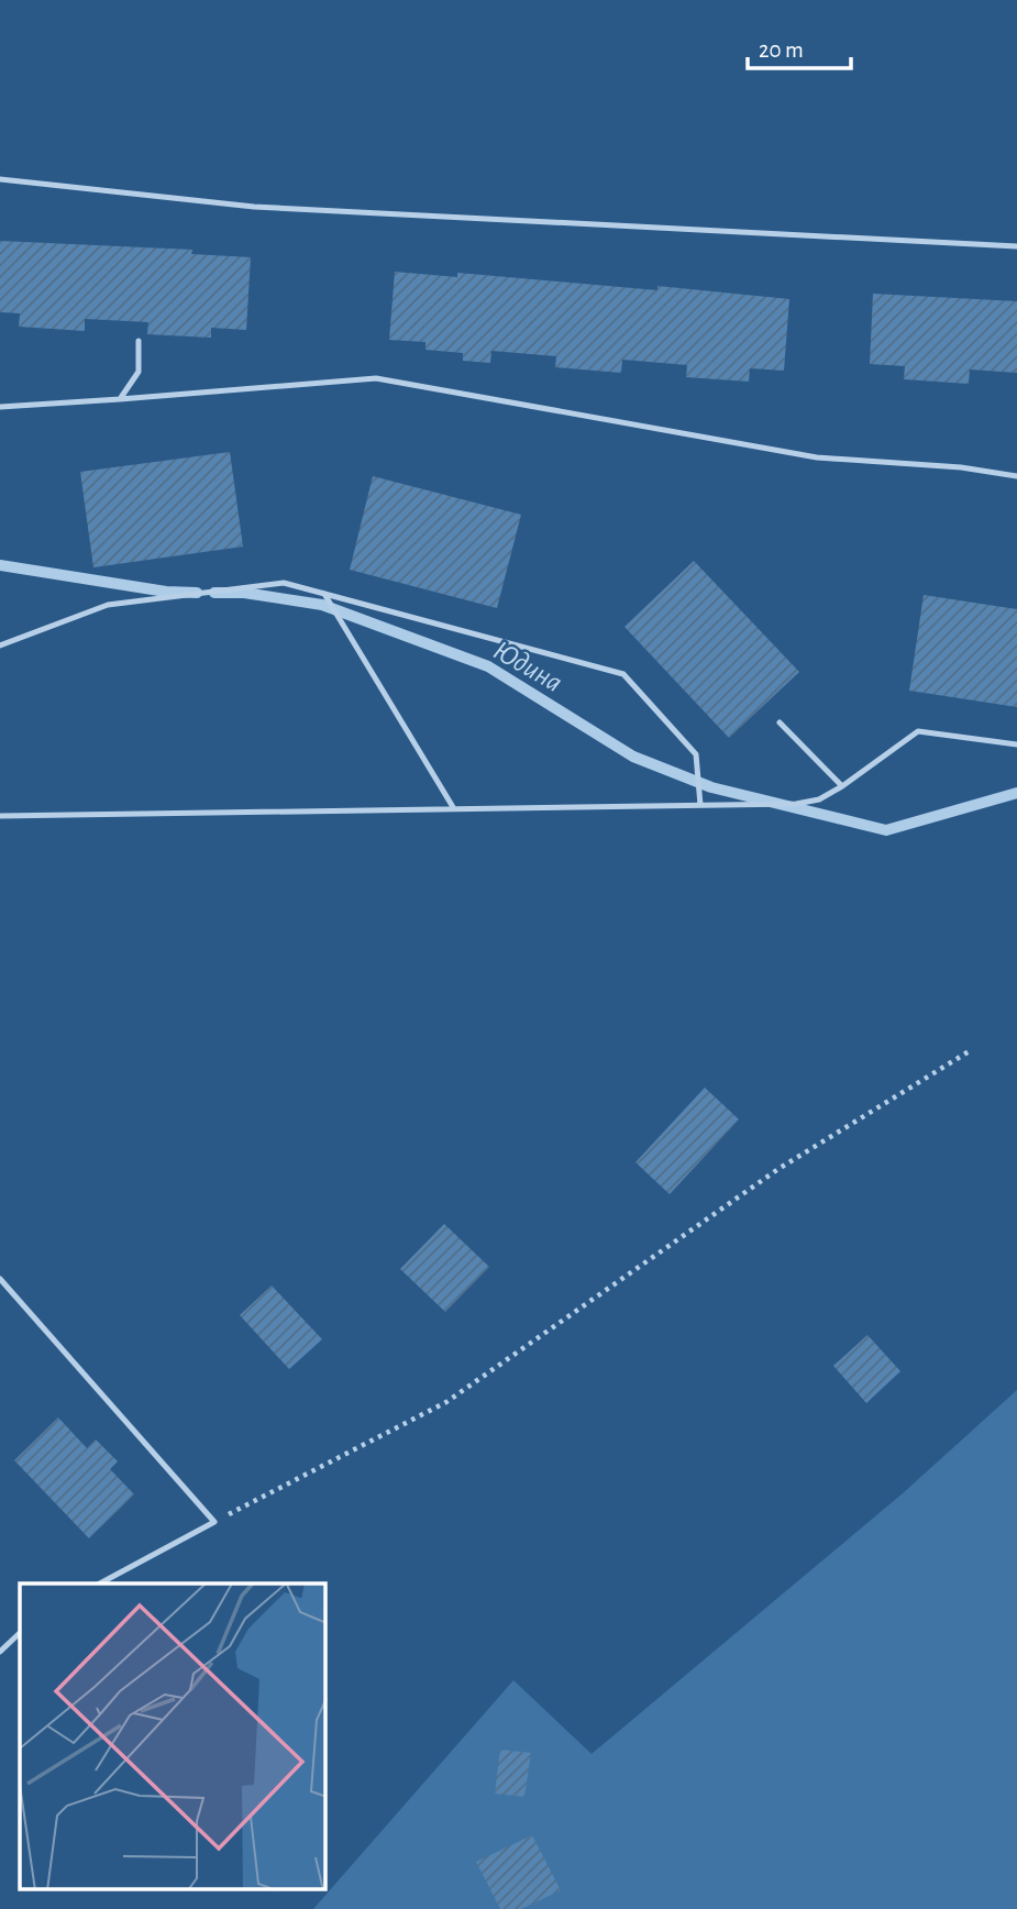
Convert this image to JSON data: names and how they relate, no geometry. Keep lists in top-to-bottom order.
{
  "water": ["Юдина"],
  "scale_bar": "20 m"
}
